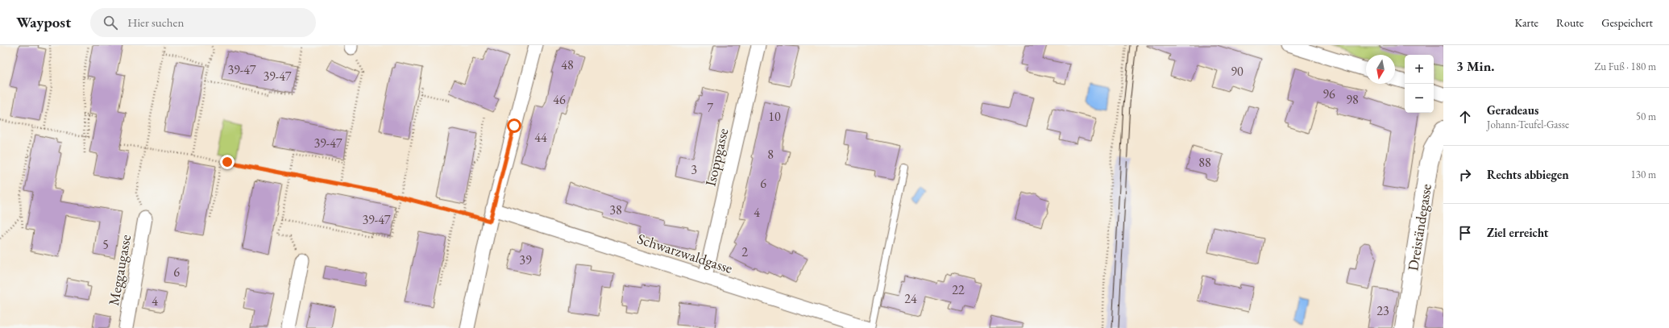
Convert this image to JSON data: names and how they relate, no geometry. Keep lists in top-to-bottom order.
{
  "streets": {
    "street": [
      "Isoppgasse",
      "Dreiständegasse",
      "Schwarzwaldgasse",
      "Meggaugasse"
    ]
  },
  "crossings": [
    ["Isoppgasse", "Schwarzwaldgasse"]
  ],
  "house_numbers": [
    "48",
    "39-47",
    "90",
    "39-47",
    "96",
    "46",
    "98",
    "7",
    "10",
    "44",
    "39-47",
    "8",
    "88",
    "3",
    "6",
    "38",
    "4",
    "39-47",
    "5",
    "2",
    "39",
    "6",
    "22",
    "24",
    "4",
    "23"
  ],
  "north": "bottom",
  "page": {
    "header": "Waypost",
    "search": "Hier suchen",
    "nav": ["Karte", "Route", "Gespeichert"],
    "heading": ["3 Min.", "Zu Fuß · 180 m"],
    "map_buttons": ["+", "−"],
    "list": [
      ["Geradeaus", "Johann-Teufel-Gasse", "50 m"],
      ["Rechts abbiegen", "130 m"],
      "Ziel erreicht"
    ]
  }
}
